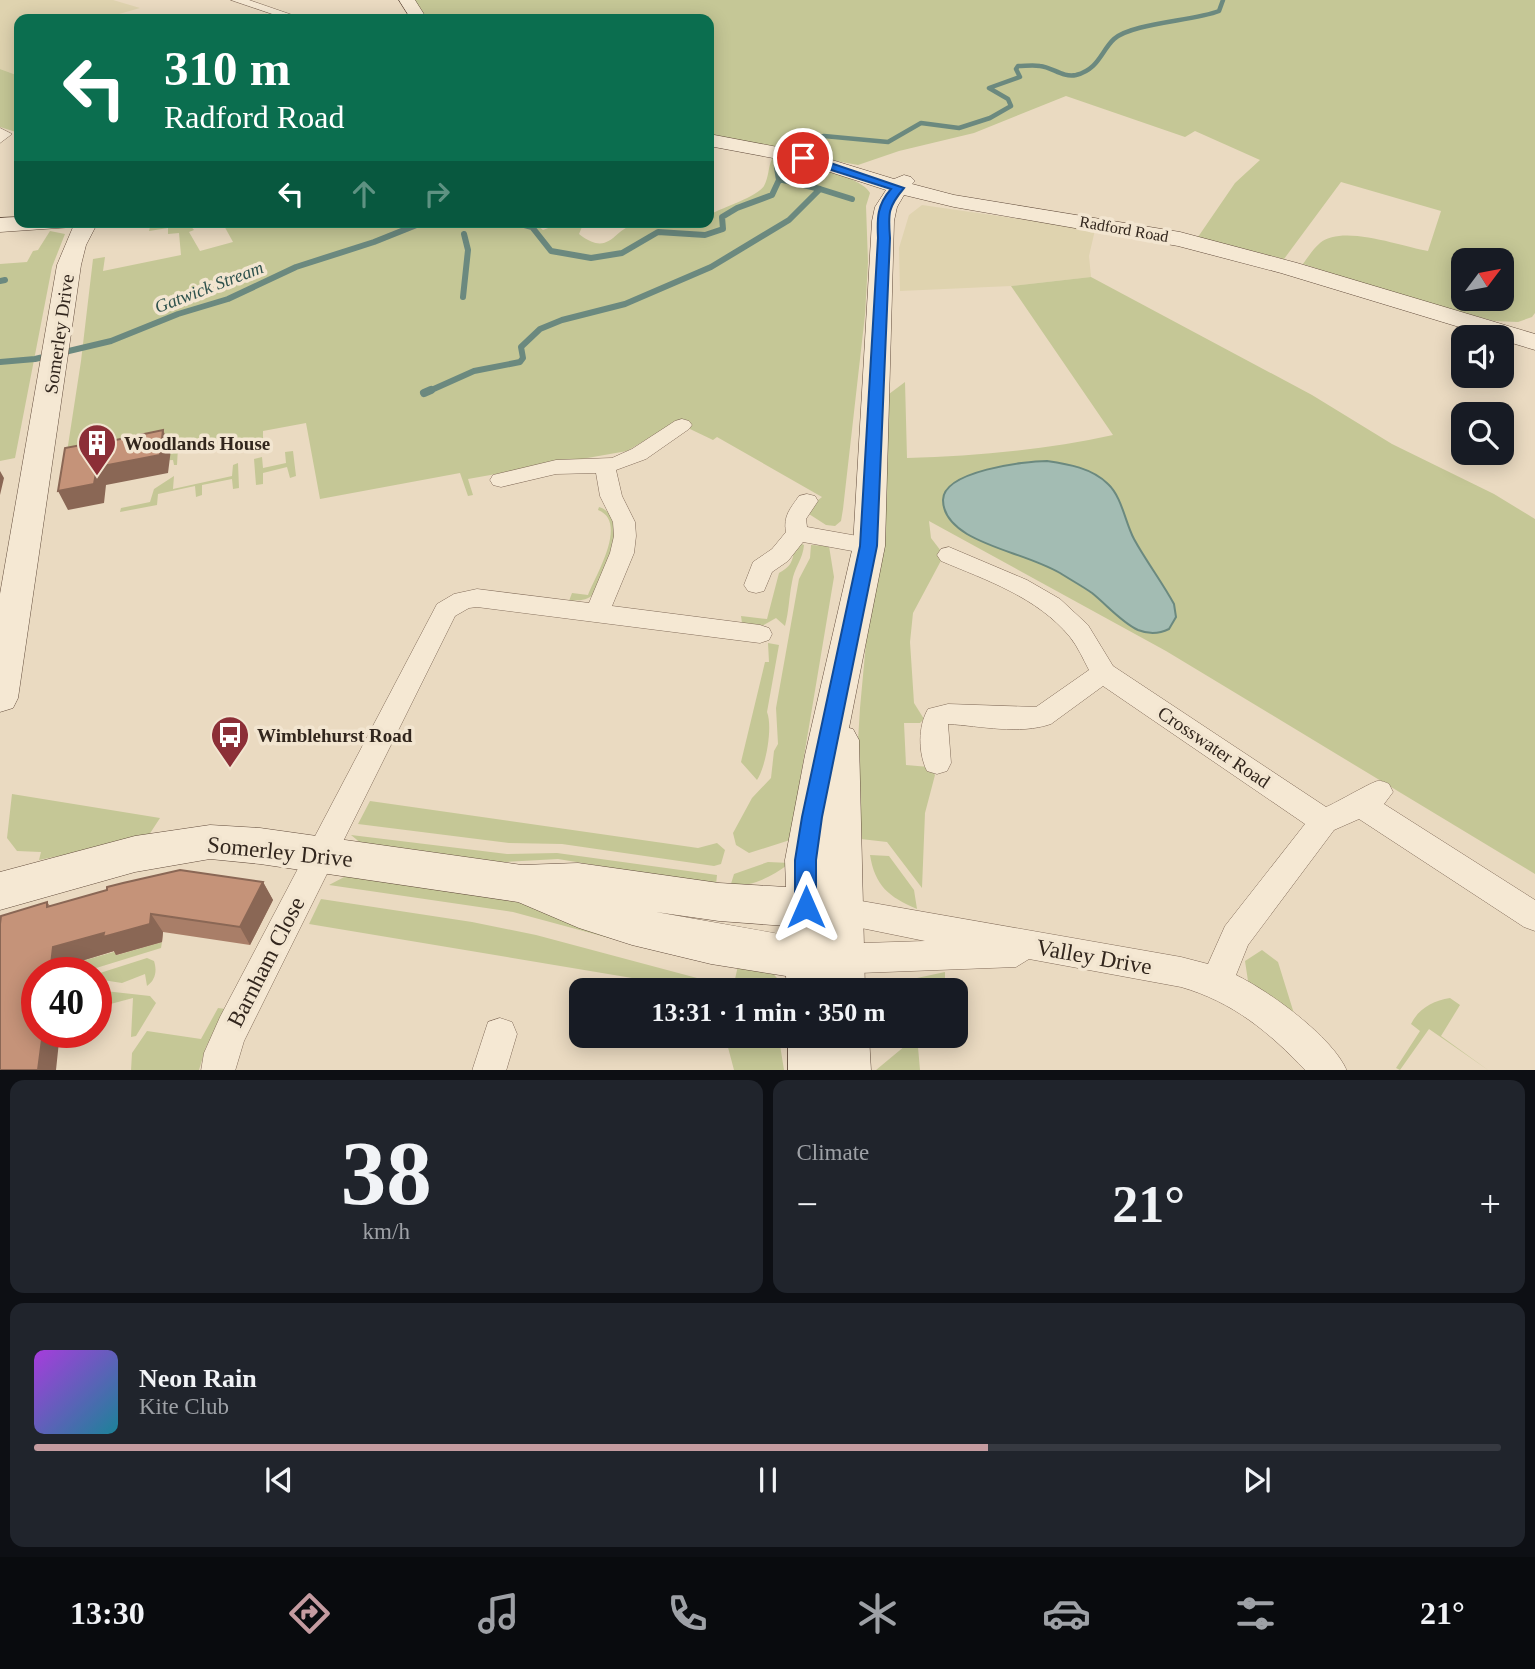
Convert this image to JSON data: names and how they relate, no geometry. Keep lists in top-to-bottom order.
{
  "streets": {
    "street": [
      "Radford Road",
      "Somerley Drive",
      "Crosswater Road",
      "Valley Drive",
      "Barnham Close"
    ]
  },
  "crossings": [
    ["Somerley Drive", "Valley Drive"],
    ["Somerley Drive", "Barnham Close"]
  ],
  "water": ["Gatwick Stream"],
  "places": {
    "building": ["Woodlands House"],
    "bus stop": ["Wimblehurst Road"]
  },
  "north": "top right",
  "page": {
    "turn": ["310 m", "Radford Road"],
    "limit": "40",
    "trip": "13:31 · 1 min · 350 m",
    "tile": [
      ["38", "km/h"],
      "Climate"
    ],
    "heat": ["−", "21°", "+"],
    "song": ["Neon Rain", "Kite Club"],
    "tabs": ["13:30", "21°"]
  }
}
